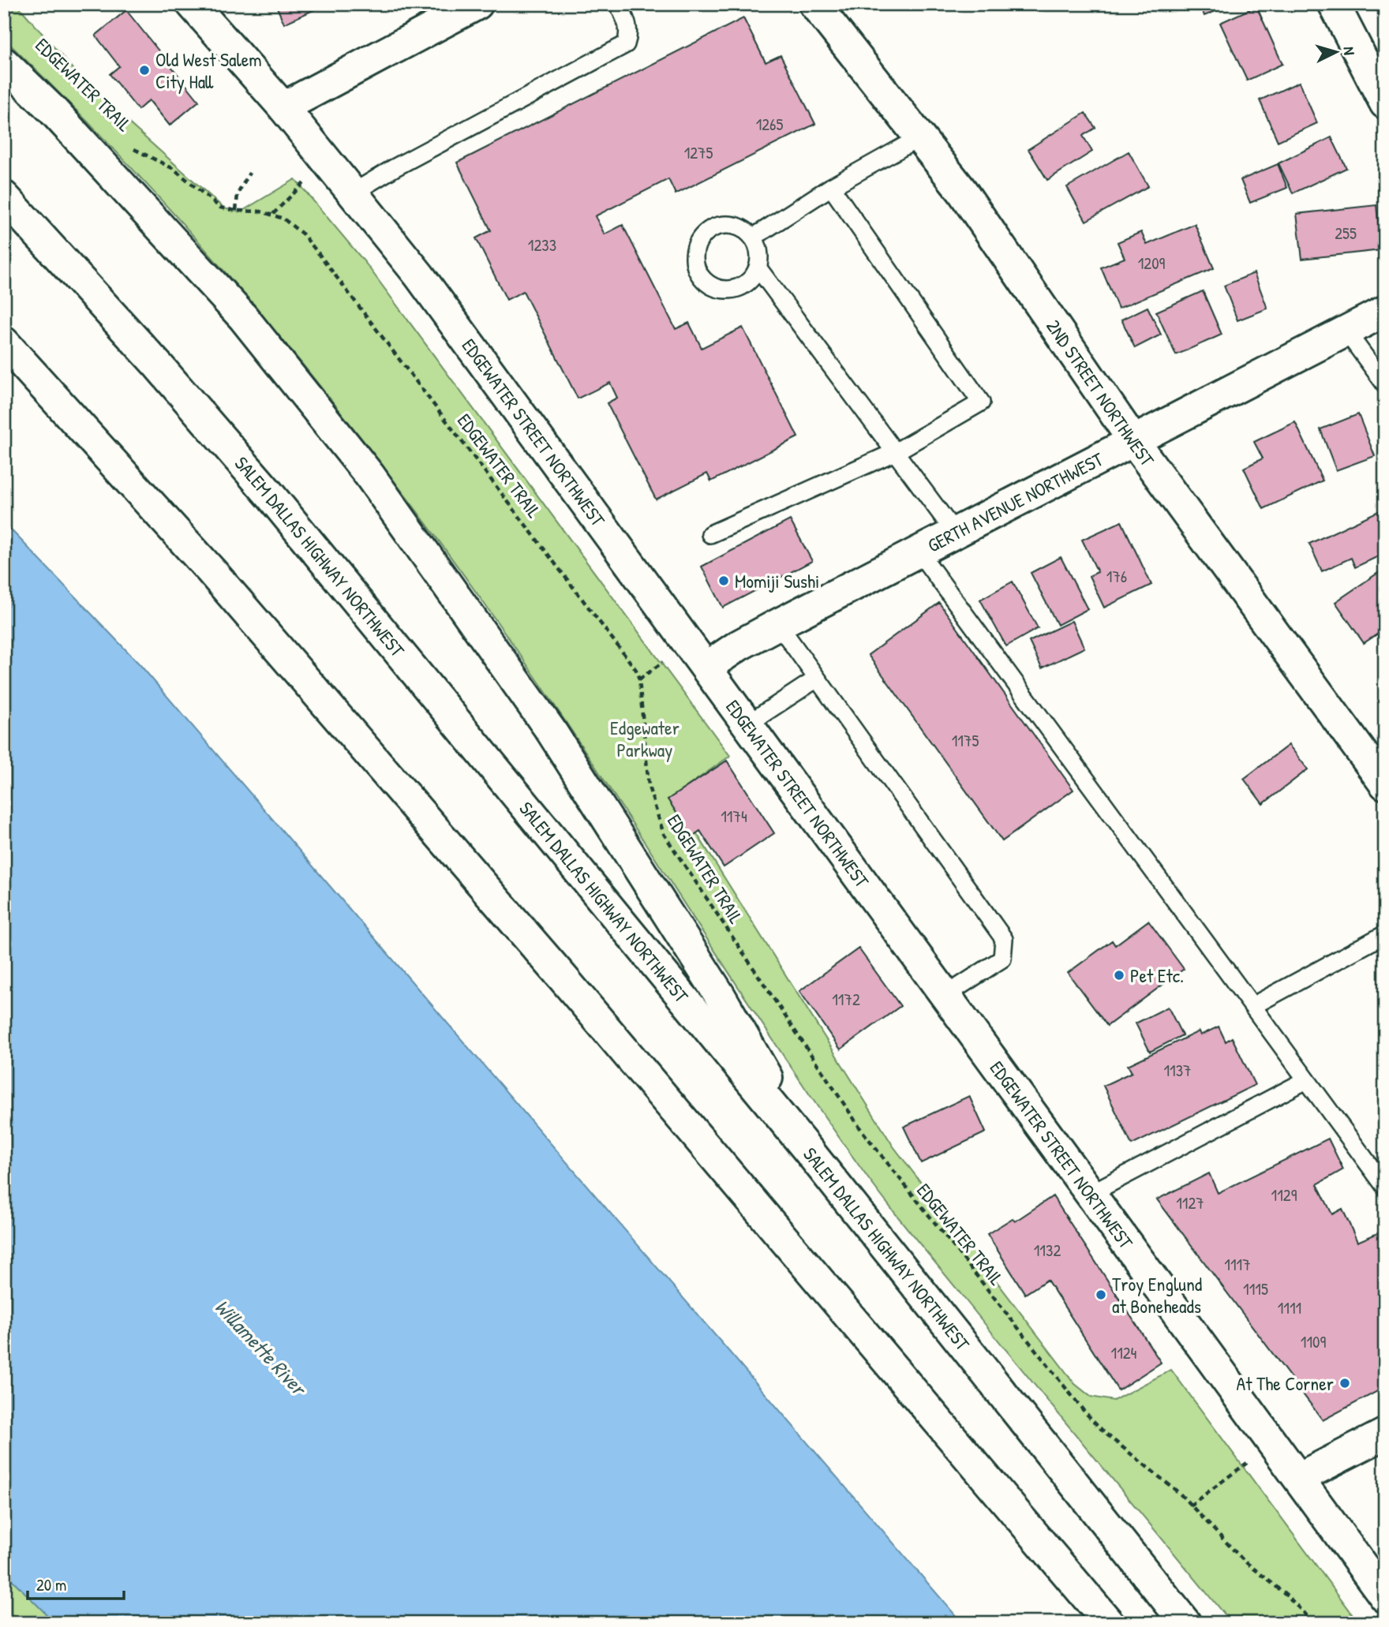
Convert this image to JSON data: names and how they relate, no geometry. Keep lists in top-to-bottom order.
{
  "streets": {
    "main road": [
      "2ND STREET NORTHWEST",
      "EDGEWATER STREET NORTHWEST",
      "GERTH AVENUE NORTHWEST",
      "SALEM DALLAS HIGHWAY NORTHWEST"
    ],
    "path": ["EDGEWATER TRAIL"]
  },
  "crossings": [
    ["2ND STREET NORTHWEST", "GERTH AVENUE NORTHWEST"],
    ["EDGEWATER STREET NORTHWEST", "GERTH AVENUE NORTHWEST"]
  ],
  "water": ["Willamette River"],
  "parks": ["Edgewater Parkway"],
  "places": [
    "Old West Salem City Hall",
    "Momiji Sushi",
    "Pet Etc.",
    "Troy Englund at Boneheads",
    "At The Corner"
  ],
  "house_numbers": [
    "1265",
    "1275",
    "255",
    "1233",
    "1209",
    "176",
    "1175",
    "1174",
    "1172",
    "1137",
    "1129",
    "1127",
    "1132",
    "1117",
    "1115",
    "1111",
    "1109",
    "1124"
  ],
  "scale_bar": "20 m",
  "north": "right"
}
